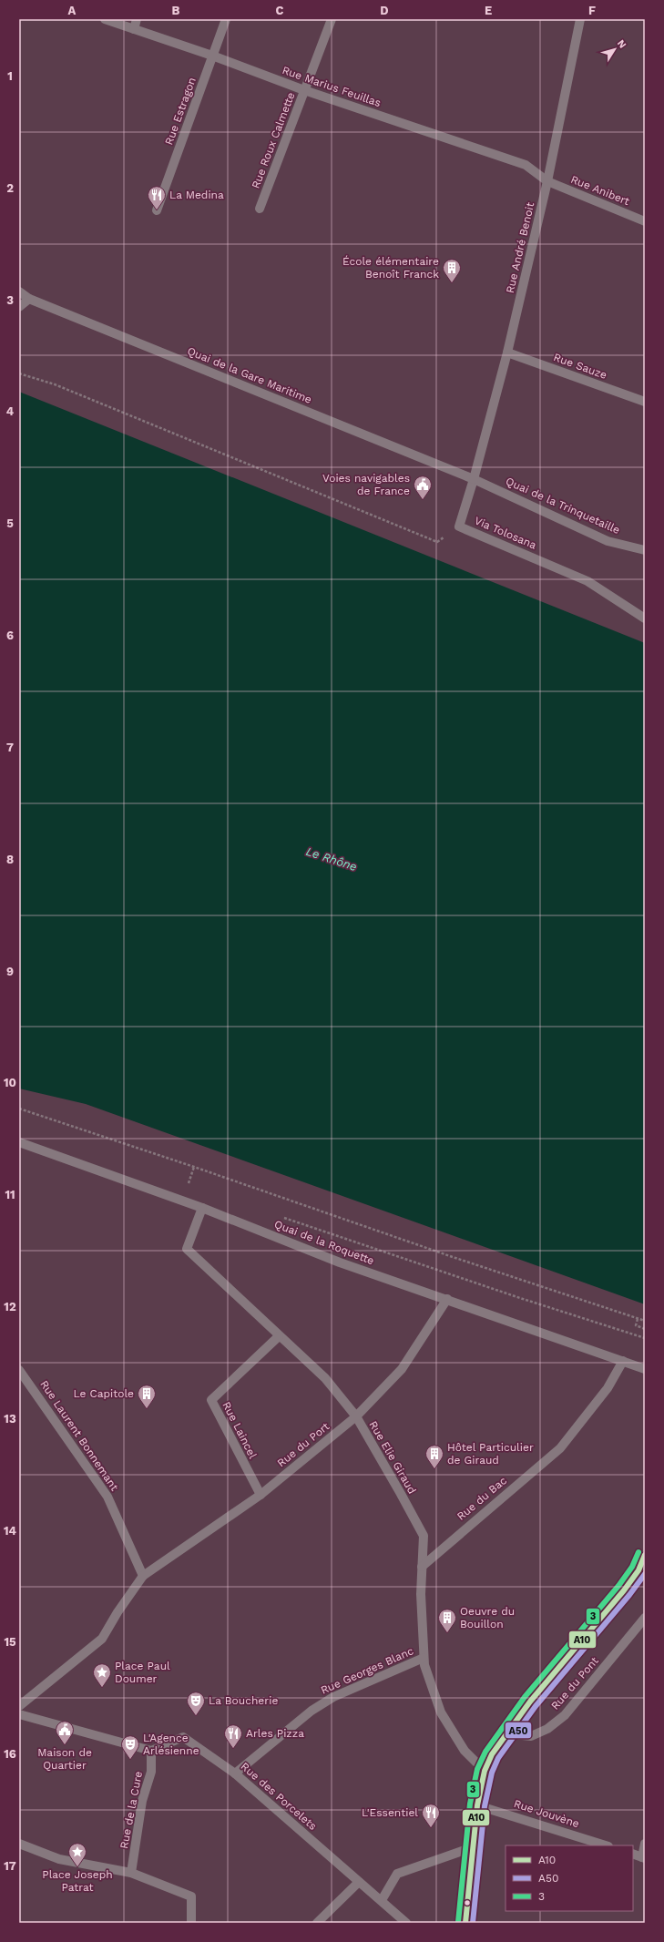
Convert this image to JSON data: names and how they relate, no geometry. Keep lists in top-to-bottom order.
{
  "streets": {
    "street": [
      "Rue Marius Feuillas",
      "Rue Estragon",
      "Rue Roux Calmette",
      "Rue Anibert",
      "Rue André Benoit",
      "Rue Sauze",
      "Quai de la Gare Maritime",
      "Quai de la Trinquetaille",
      "Via Tolosana",
      "Quai de la Roquette",
      "Rue Laincel",
      "Rue Laurent Bonnemant",
      "Rue du Port",
      "Rue Elie Giraud",
      "Rue du Bac",
      "Rue Georges Blanc",
      "Rue du Pont",
      "Rue des Porcelets",
      "Rue de la Cure",
      "Rue Jouvène"
    ]
  },
  "crossings": [
    ["Rue Marius Feuillas", "Rue Estragon"],
    ["Rue Marius Feuillas", "Rue Roux Calmette"],
    ["Rue Marius Feuillas", "Rue Anibert"],
    ["Rue Marius Feuillas", "Rue André Benoit"],
    ["Rue Anibert", "Rue André Benoit"],
    ["Rue André Benoit", "Rue Sauze"],
    ["Rue André Benoit", "Quai de la Gare Maritime"],
    ["Rue André Benoit", "Quai de la Trinquetaille"],
    ["Rue André Benoit", "Via Tolosana"],
    ["Quai de la Gare Maritime", "Quai de la Trinquetaille"],
    ["Quai de la Gare Maritime", "Via Tolosana"],
    ["Quai de la Trinquetaille", "Via Tolosana"],
    ["Quai de la Roquette", "Rue du Port"],
    ["Quai de la Roquette", "Rue Elie Giraud"],
    ["Quai de la Roquette", "Rue du Bac"],
    ["Rue Laincel", "Rue du Port"],
    ["Rue Laincel", "Rue Elie Giraud"],
    ["Rue Laurent Bonnemant", "Rue du Port"],
    ["Rue du Port", "Rue Elie Giraud"],
    ["Rue Elie Giraud", "Rue du Bac"],
    ["Rue Elie Giraud", "Rue Georges Blanc"],
    ["Rue Georges Blanc", "Rue des Porcelets"],
    ["Rue des Porcelets", "Rue de la Cure"]
  ],
  "water": ["Le Rhône"],
  "places": {
    "restaurant": ["La Medina", "Arles Pizza", "L'Essentiel"],
    "building": [
      "École élémentaire Benoît Franck",
      "Le Capitole",
      "Hôtel Particulier de Giraud",
      "Oeuvre du Bouillon"
    ],
    "public building": ["Voies navigables de France", "Maison de Quartier"],
    "place": ["Place Paul Doumer", "Place Joseph Patrat"],
    "theatre": ["La Boucherie", "L'Agence Arlésienne"]
  },
  "lines": ["transit line 3", "transit line A10", "transit line A50"],
  "legend": ["A10", "A50", "3"],
  "north": "top right",
  "grid": {
    "columns": [
      "A",
      "B",
      "C",
      "D",
      "E",
      "F"
    ],
    "rows": [
      "1",
      "2",
      "3",
      "4",
      "5",
      "6",
      "7",
      "8",
      "9",
      "10",
      "11",
      "12",
      "13",
      "14",
      "15",
      "16",
      "17"
    ]
  }
}
